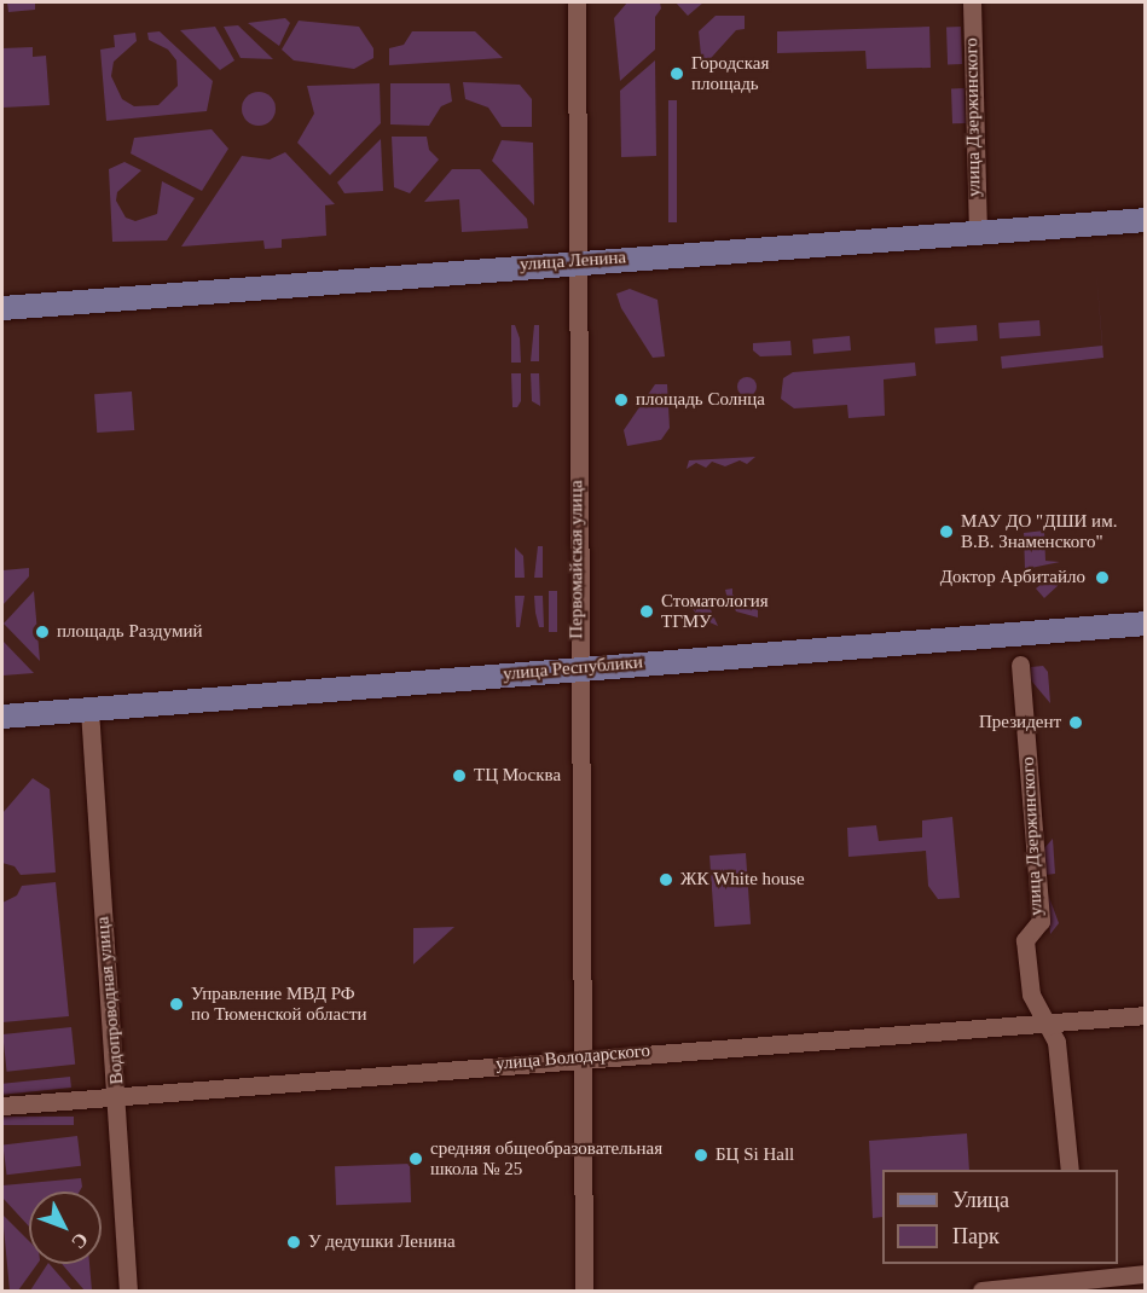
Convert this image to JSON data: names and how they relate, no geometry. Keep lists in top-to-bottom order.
{
  "streets": {
    "main road": ["улица Ленина", "улица Республики"],
    "street": [
      "улица Дзержинского",
      "Первомайская улица",
      "Водопроводная улица",
      "улица Володарского"
    ]
  },
  "crossings": [
    ["улица Дзержинского", "улица Ленина"],
    ["улица Дзержинского", "улица Володарского"],
    ["улица Ленина", "Первомайская улица"],
    ["Первомайская улица", "улица Республики"],
    ["Первомайская улица", "улица Володарского"],
    ["улица Республики", "Водопроводная улица"],
    ["Водопроводная улица", "улица Володарского"]
  ],
  "places": [
    "Городская площадь",
    "площадь Солнца",
    "МАУ ДО \"ДШИ им. В.В. Знаменского\"",
    "Доктор Арбитайло",
    "Стоматология ТГМУ",
    "площадь Раздумий",
    "Президент",
    "ТЦ Москва",
    "ЖК White house",
    "Управление МВД РФ по Тюменской области",
    "БЦ Si Hall",
    "средняя общеобразовательная школа № 25",
    "У дедушки Ленина"
  ],
  "legend": ["Улица", "Парк"],
  "north": "bottom right"
}
